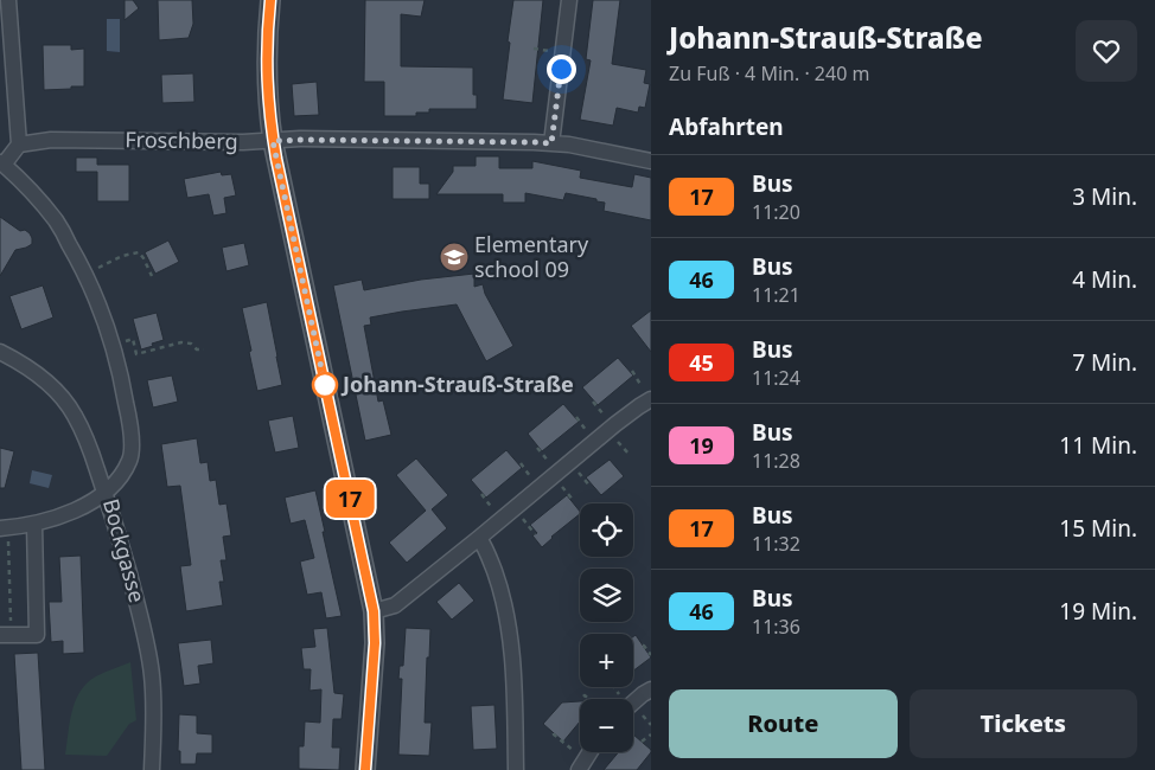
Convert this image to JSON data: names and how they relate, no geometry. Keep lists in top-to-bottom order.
{
  "streets": {
    "street": ["Froschberg", "Bockgasse"]
  },
  "places": {
    "school or university": ["Elementary school 09"],
    "other": ["Johann-Strauß-Straße"]
  },
  "lines": ["bus line 17"],
  "page": {
    "on_map": "17",
    "heading": [
      ["Johann-Strauß-Straße", "Zu Fuß · 4 Min. · 240 m"],
      "Abfahrten"
    ],
    "list": [
      {
        "mark": "17",
        "name": "Bus",
        "note": "11:20",
        "value": "3 Min."
      },
      {
        "mark": "46",
        "name": "Bus",
        "note": "11:21",
        "value": "4 Min."
      },
      {
        "mark": "45",
        "name": "Bus",
        "note": "11:24",
        "value": "7 Min."
      },
      {
        "mark": "19",
        "name": "Bus",
        "note": "11:28",
        "value": "11 Min."
      },
      {
        "mark": "17",
        "name": "Bus",
        "note": "11:32",
        "value": "15 Min."
      },
      {
        "mark": "46",
        "name": "Bus",
        "note": "11:36",
        "value": "19 Min."
      }
    ],
    "map_buttons": ["+", "−"],
    "buttons": ["Route", "Tickets"]
  }
}
